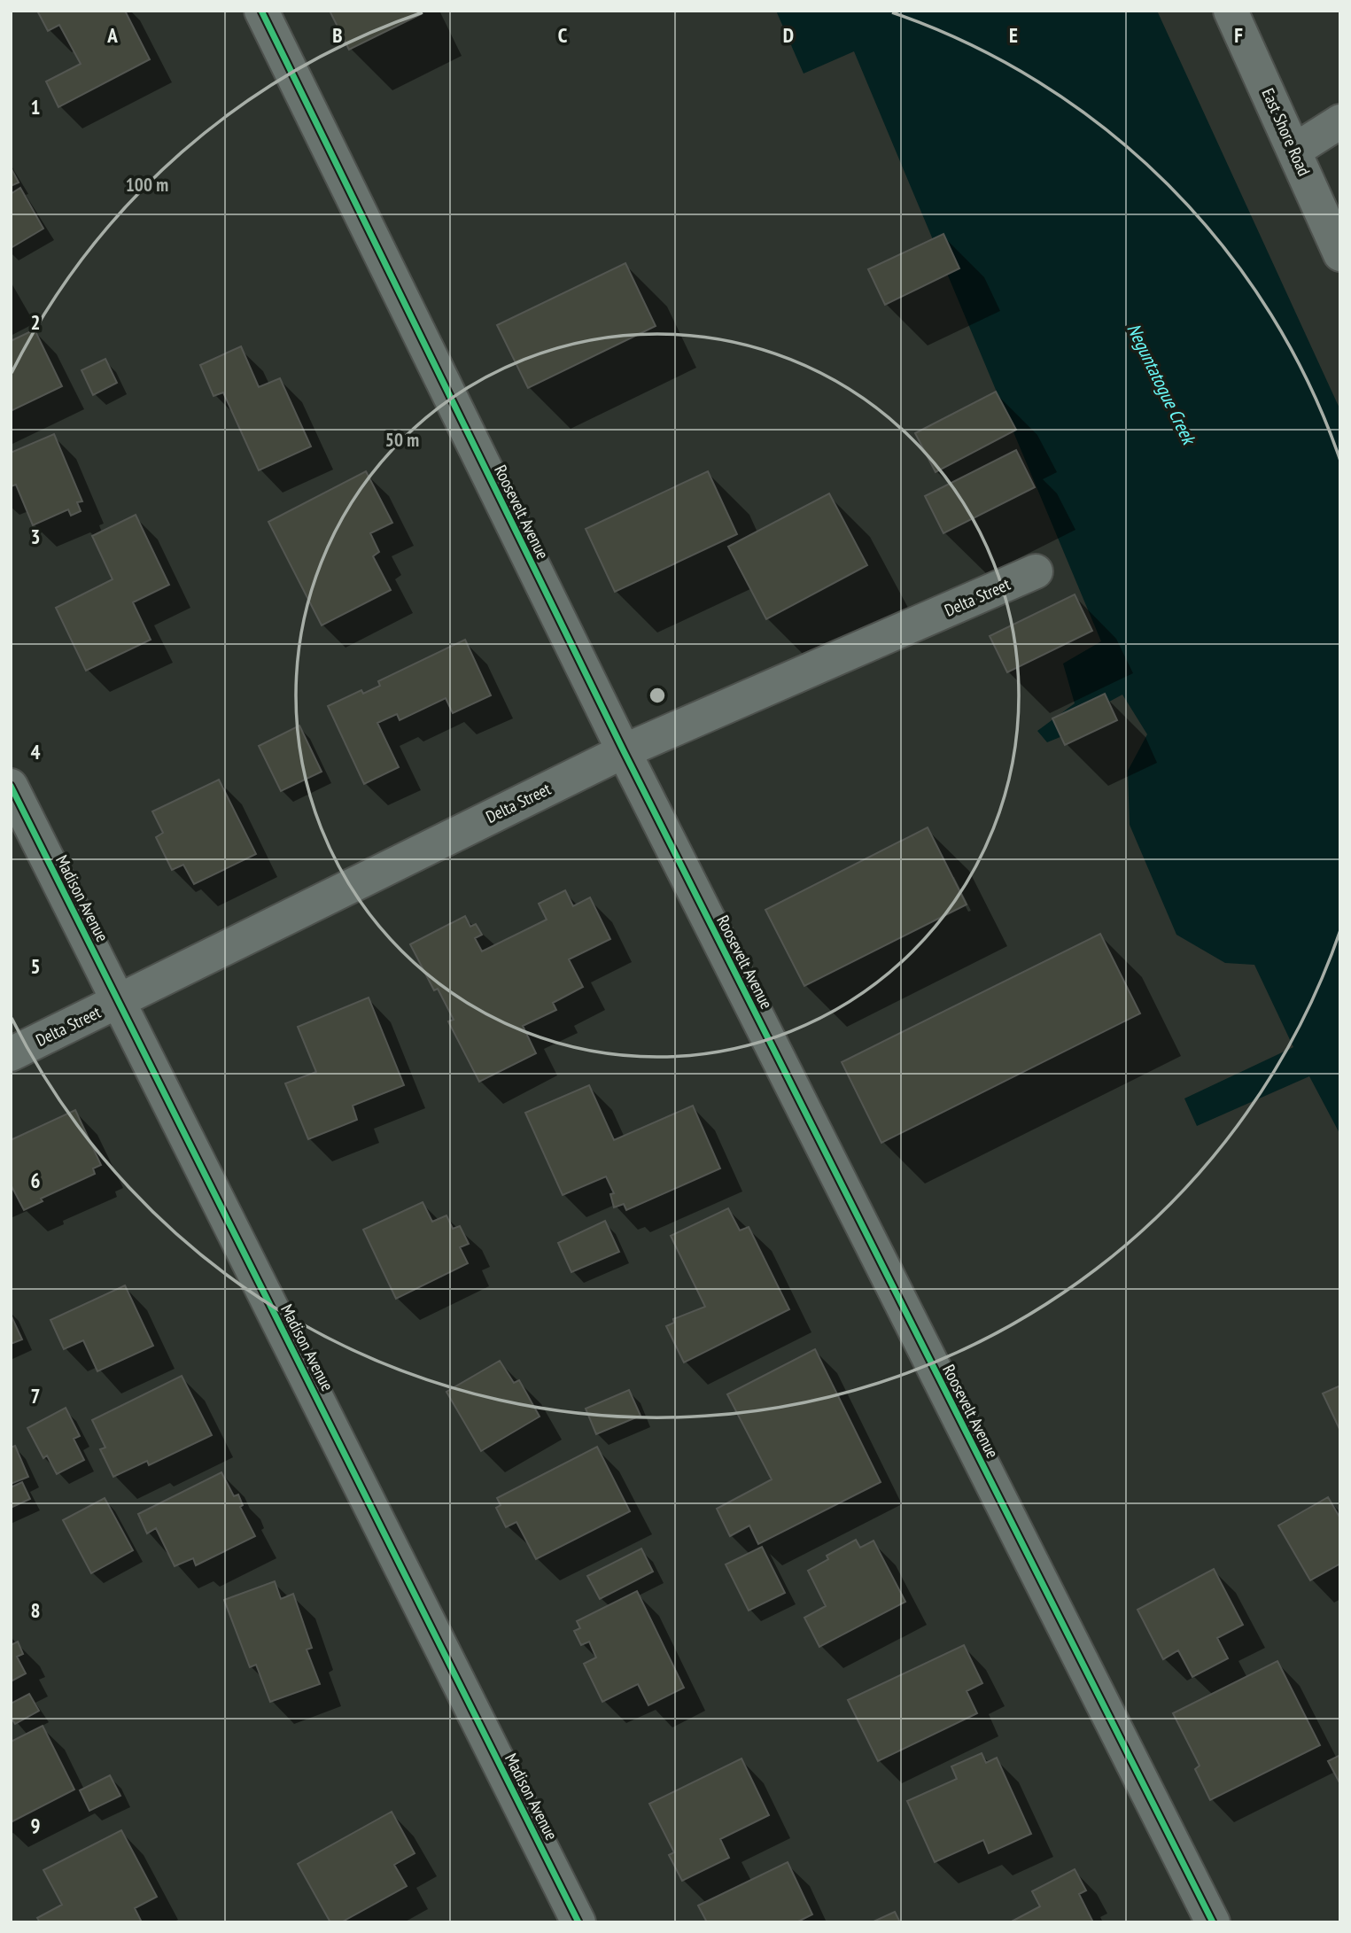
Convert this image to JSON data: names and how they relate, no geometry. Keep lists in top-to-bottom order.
{
  "streets": {
    "street": [
      "East Shore Road",
      "Roosevelt Avenue",
      "Delta Street",
      "Madison Avenue"
    ]
  },
  "crossings": [
    ["Roosevelt Avenue", "Delta Street"],
    ["Delta Street", "Madison Avenue"]
  ],
  "water": ["Neguntatogue Creek"],
  "grid": {
    "columns": [
      "A",
      "B",
      "C",
      "D",
      "E",
      "F"
    ],
    "rows": [
      "1",
      "2",
      "3",
      "4",
      "5",
      "6",
      "7",
      "8",
      "9"
    ]
  },
  "rings": ["100 m", "50 m"]
}
